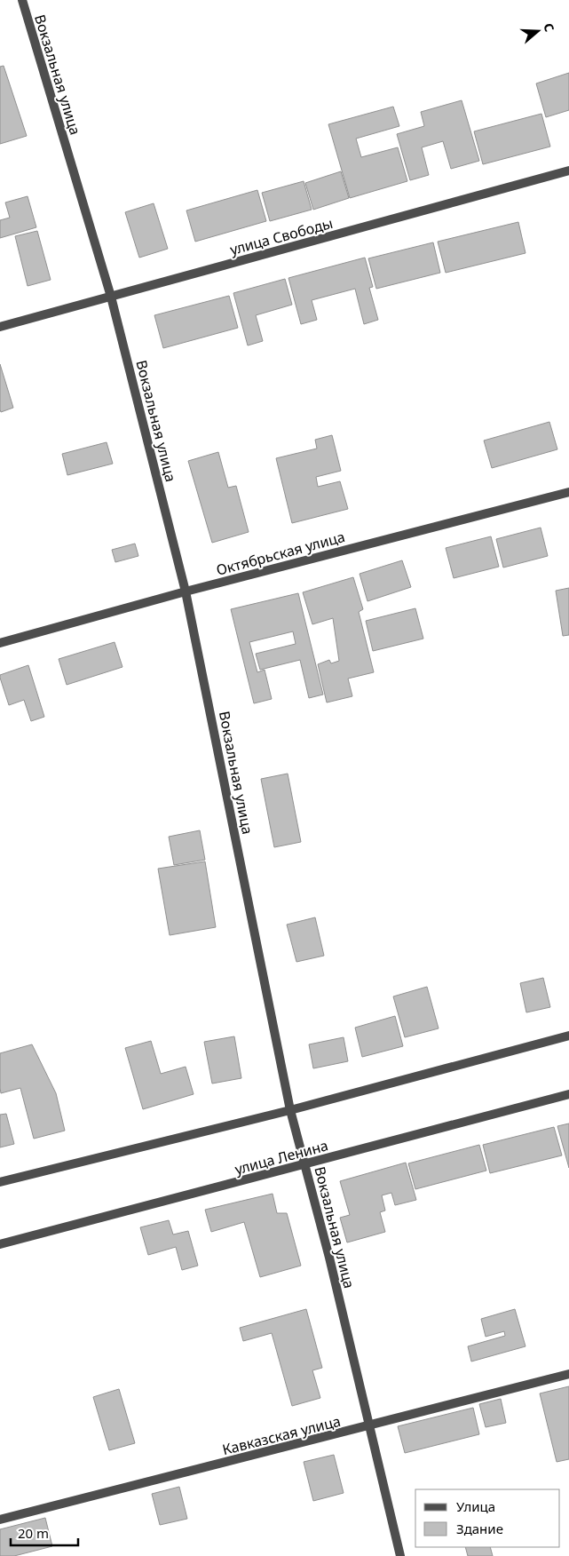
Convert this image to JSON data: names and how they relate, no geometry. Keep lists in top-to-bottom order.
{
  "streets": {
    "street": [
      "Вокзальная улица",
      "улица Свободы",
      "Октябрьская улица",
      "улица Ленина",
      "Кавказская улица"
    ]
  },
  "crossings": [
    ["Вокзальная улица", "улица Свободы"],
    ["Вокзальная улица", "Октябрьская улица"],
    ["Вокзальная улица", "улица Ленина"],
    ["Вокзальная улица", "Кавказская улица"]
  ],
  "legend": ["Улица", "Здание"],
  "scale_bar": "20 m",
  "north": "right"
}
